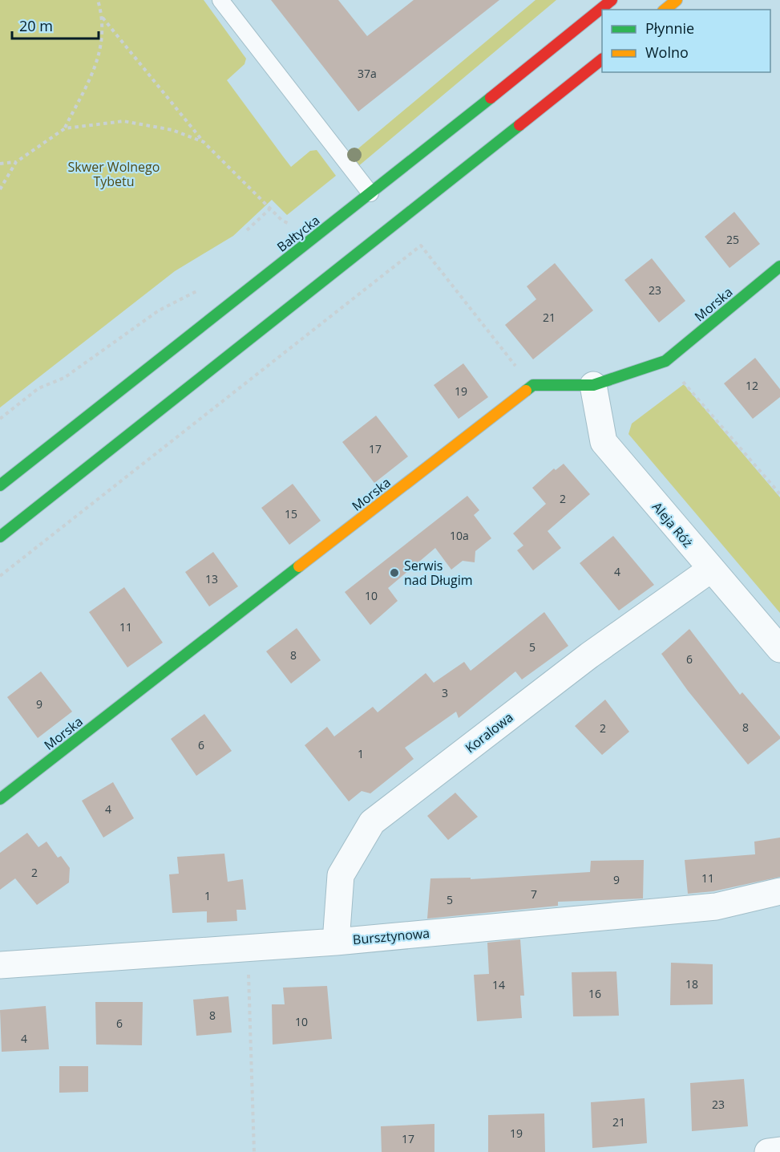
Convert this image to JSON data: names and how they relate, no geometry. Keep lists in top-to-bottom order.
{
  "streets": {
    "main road": ["Bałtycka", "Morska"],
    "street": ["Aleja Róż", "Koralowa", "Bursztynowa"]
  },
  "crossings": [
    ["Morska", "Aleja Róż"],
    ["Aleja Róż", "Koralowa"],
    ["Koralowa", "Bursztynowa"]
  ],
  "parks": ["Skwer Wolnego Tybetu"],
  "places": ["Serwis nad Długim"],
  "house_numbers": [
    "37a",
    "25",
    "23",
    "21",
    "12",
    "19",
    "17",
    "2",
    "15",
    "10a",
    "4",
    "13",
    "10",
    "11",
    "5",
    "8",
    "6",
    "3",
    "9",
    "8",
    "2",
    "6",
    "1",
    "4",
    "2",
    "11",
    "9",
    "7",
    "1",
    "5",
    "18",
    "14",
    "16",
    "8",
    "10",
    "6",
    "4",
    "23",
    "21",
    "19",
    "17"
  ],
  "legend": ["Płynnie", "Wolno"],
  "scale_bar": "20 m"
}
